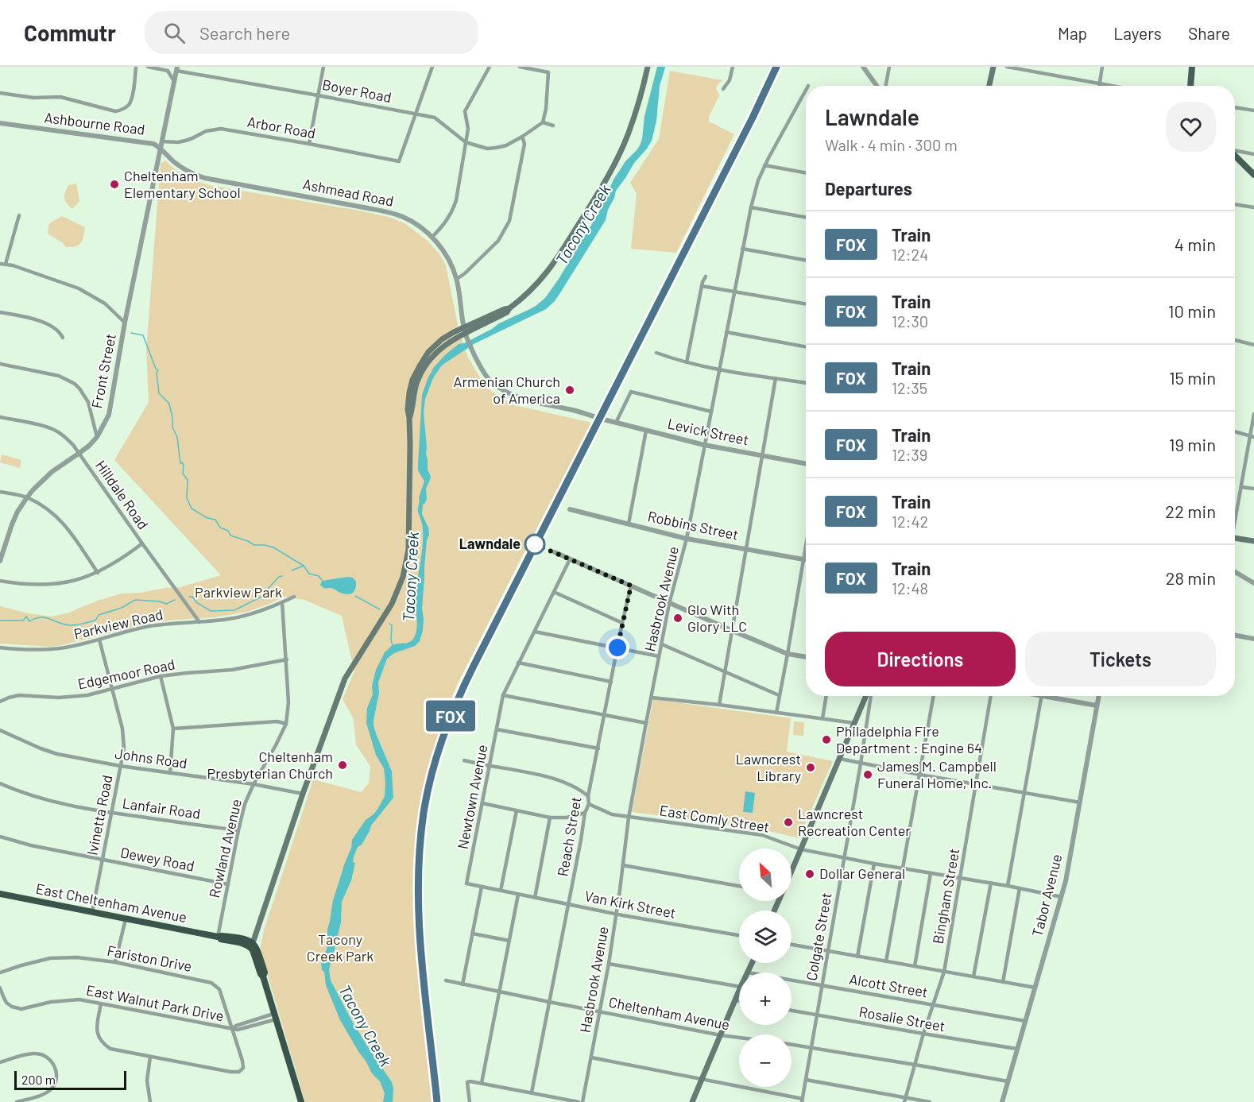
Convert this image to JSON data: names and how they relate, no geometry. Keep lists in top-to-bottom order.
{
  "streets": {
    "highway": ["East Cheltenham Avenue"],
    "street": [
      "Boyer Road",
      "Ashbourne Road",
      "Arbor Road",
      "Ashmead Road",
      "Front Street",
      "Levick Street",
      "Hilldale Road",
      "Robbins Street",
      "Hasbrook Avenue",
      "Parkview Road",
      "Edgemoor Road",
      "Johns Road",
      "Newtown Avenue",
      "Lanfair Road",
      "Ivinetta Road",
      "East Comly Street",
      "Reach Street",
      "Rowland Avenue",
      "Dewey Road",
      "Tabor Avenue",
      "Bingham Street",
      "Van Kirk Street",
      "Colgate Street",
      "Fariston Drive",
      "Alcott Street",
      "East Walnut Park Drive",
      "Cheltenham Avenue",
      "Rosalie Street"
    ]
  },
  "crossings": [
    ["Boyer Road", "Ashbourne Road"],
    ["Boyer Road", "Arbor Road"],
    ["Ashbourne Road", "Arbor Road"],
    ["Ashbourne Road", "Ashmead Road"],
    ["Ashbourne Road", "Front Street"],
    ["Ashmead Road", "Front Street"],
    ["Ashmead Road", "Levick Street"],
    ["Front Street", "Hilldale Road"],
    ["Levick Street", "Hasbrook Avenue"],
    ["Hilldale Road", "Parkview Road"],
    ["Robbins Street", "Hasbrook Avenue"],
    ["Hasbrook Avenue", "East Comly Street"],
    ["Hasbrook Avenue", "Van Kirk Street"],
    ["Hasbrook Avenue", "Cheltenham Avenue"],
    ["Parkview Road", "Ivinetta Road"],
    ["Parkview Road", "Rowland Avenue"],
    ["Edgemoor Road", "Ivinetta Road"],
    ["Edgemoor Road", "Rowland Avenue"],
    ["Johns Road", "Ivinetta Road"],
    ["Johns Road", "Rowland Avenue"],
    ["Newtown Avenue", "Van Kirk Street"],
    ["Lanfair Road", "Ivinetta Road"],
    ["Lanfair Road", "Rowland Avenue"],
    ["Ivinetta Road", "Dewey Road"],
    ["Ivinetta Road", "East Cheltenham Avenue"],
    ["East Comly Street", "Reach Street"],
    ["East Comly Street", "Tabor Avenue"],
    ["East Comly Street", "Bingham Street"],
    ["East Comly Street", "Colgate Street"],
    ["Reach Street", "Van Kirk Street"],
    ["Reach Street", "Cheltenham Avenue"],
    ["Rowland Avenue", "Dewey Road"],
    ["Rowland Avenue", "East Cheltenham Avenue"],
    ["Tabor Avenue", "Alcott Street"],
    ["Tabor Avenue", "Rosalie Street"],
    ["Bingham Street", "Alcott Street"],
    ["Bingham Street", "Rosalie Street"],
    ["Colgate Street", "Alcott Street"],
    ["Colgate Street", "Rosalie Street"],
    ["Fariston Drive", "East Walnut Park Drive"]
  ],
  "water": ["Tacony Creek"],
  "parks": ["Parkview Park", "Tacony Creek Park"],
  "places": [
    "Cheltenham Elementary School",
    "Armenian Church of America",
    "Lawndale",
    "Glo With Glory LLC",
    "Philadelphia Fire Department : Engine 64",
    "Cheltenham Presbyterian Church",
    "Lawncrest Library",
    "James M. Campbell Funeral Home, Inc.",
    "Lawncrest Recreation Center",
    "Dollar General"
  ],
  "scale_bar": "200 m",
  "north": "top left",
  "page": {
    "header": "Commutr",
    "search": "Search here",
    "nav": ["Map", "Layers", "Share"],
    "on_map": "FOX",
    "heading": [
      ["Lawndale", "Walk · 4 min · 300 m"],
      "Departures"
    ],
    "list": [
      {
        "mark": "FOX",
        "name": "Train",
        "note": "12:24",
        "value": "4 min"
      },
      {
        "mark": "FOX",
        "name": "Train",
        "note": "12:30",
        "value": "10 min"
      },
      {
        "mark": "FOX",
        "name": "Train",
        "note": "12:35",
        "value": "15 min"
      },
      {
        "mark": "FOX",
        "name": "Train",
        "note": "12:39",
        "value": "19 min"
      },
      {
        "mark": "FOX",
        "name": "Train",
        "note": "12:42",
        "value": "22 min"
      },
      {
        "mark": "FOX",
        "name": "Train",
        "note": "12:48",
        "value": "28 min"
      }
    ],
    "buttons": ["Directions", "Tickets"],
    "map_buttons": ["+", "−"],
    "scale": "200 m"
  }
}
